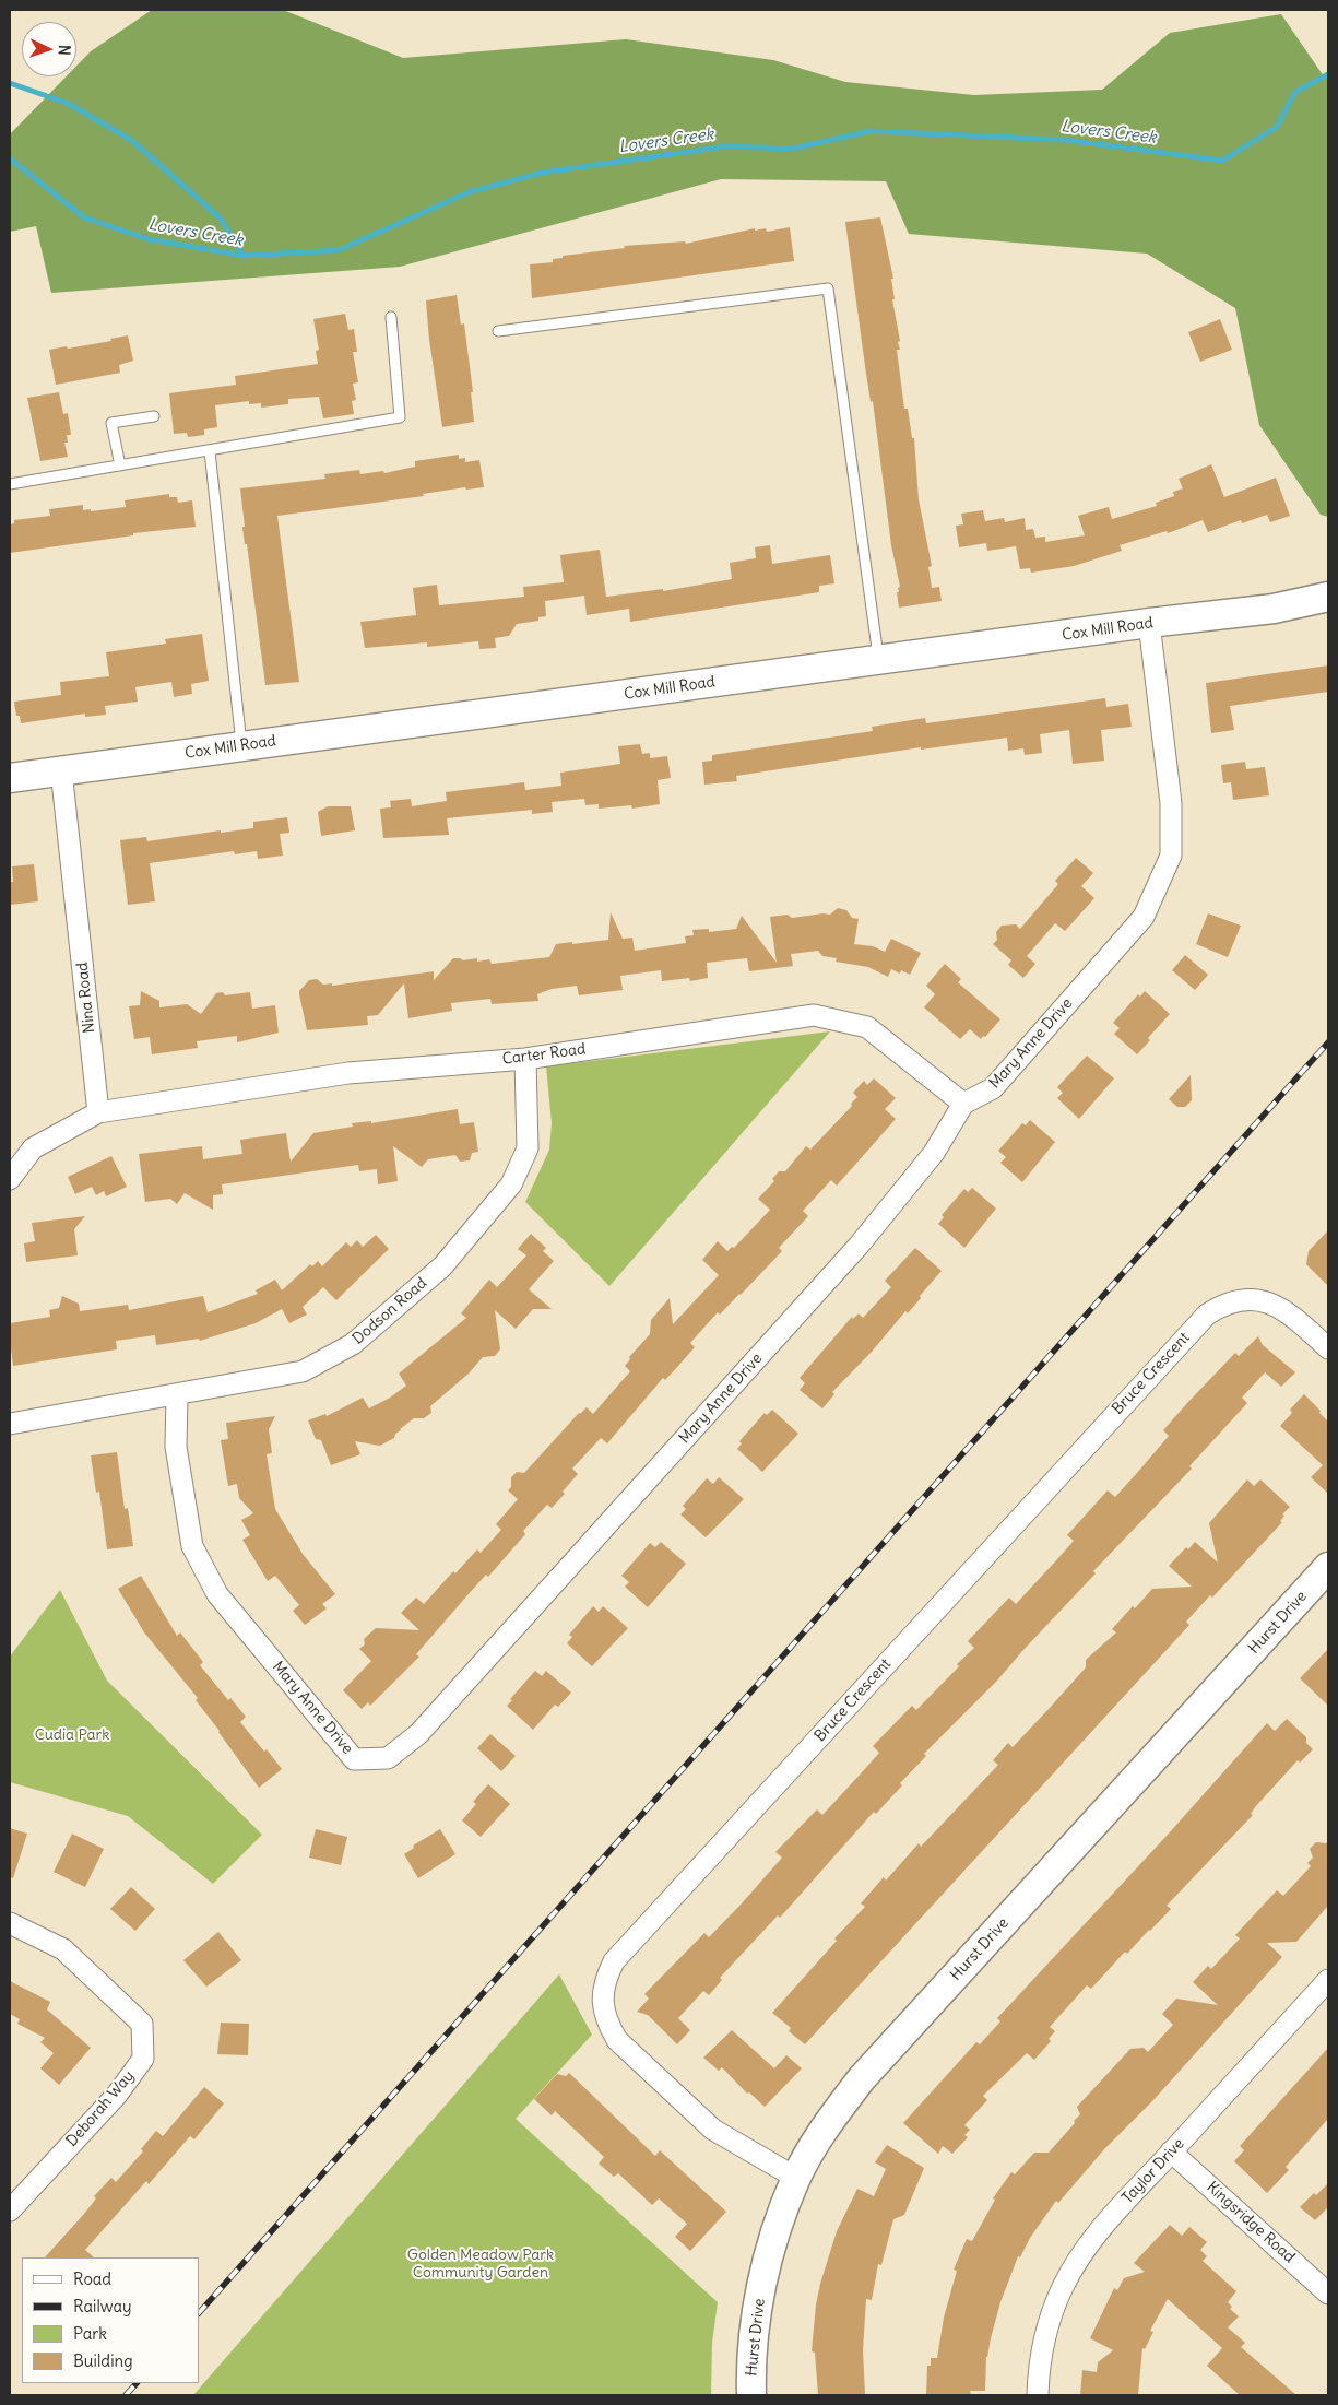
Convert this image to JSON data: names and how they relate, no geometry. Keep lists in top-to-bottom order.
{
  "streets": {
    "street": [
      "Cox Mill Road",
      "Nina Road",
      "Mary Anne Drive",
      "Carter Road",
      "Dodson Road",
      "Bruce Crescent",
      "Hurst Drive",
      "Deborah Way",
      "Taylor Drive",
      "Kingsridge Road"
    ]
  },
  "crossings": [
    ["Cox Mill Road", "Nina Road"],
    ["Cox Mill Road", "Mary Anne Drive"],
    ["Nina Road", "Carter Road"],
    ["Mary Anne Drive", "Carter Road"],
    ["Mary Anne Drive", "Dodson Road"],
    ["Carter Road", "Dodson Road"],
    ["Bruce Crescent", "Hurst Drive"],
    ["Taylor Drive", "Kingsridge Road"]
  ],
  "water": ["Lovers Creek"],
  "parks": ["Cudia Park", "Golden Meadow Park Community Garden"],
  "legend": [
    "Road",
    "Railway",
    "Park",
    "Building"
  ],
  "north": "right"
}
